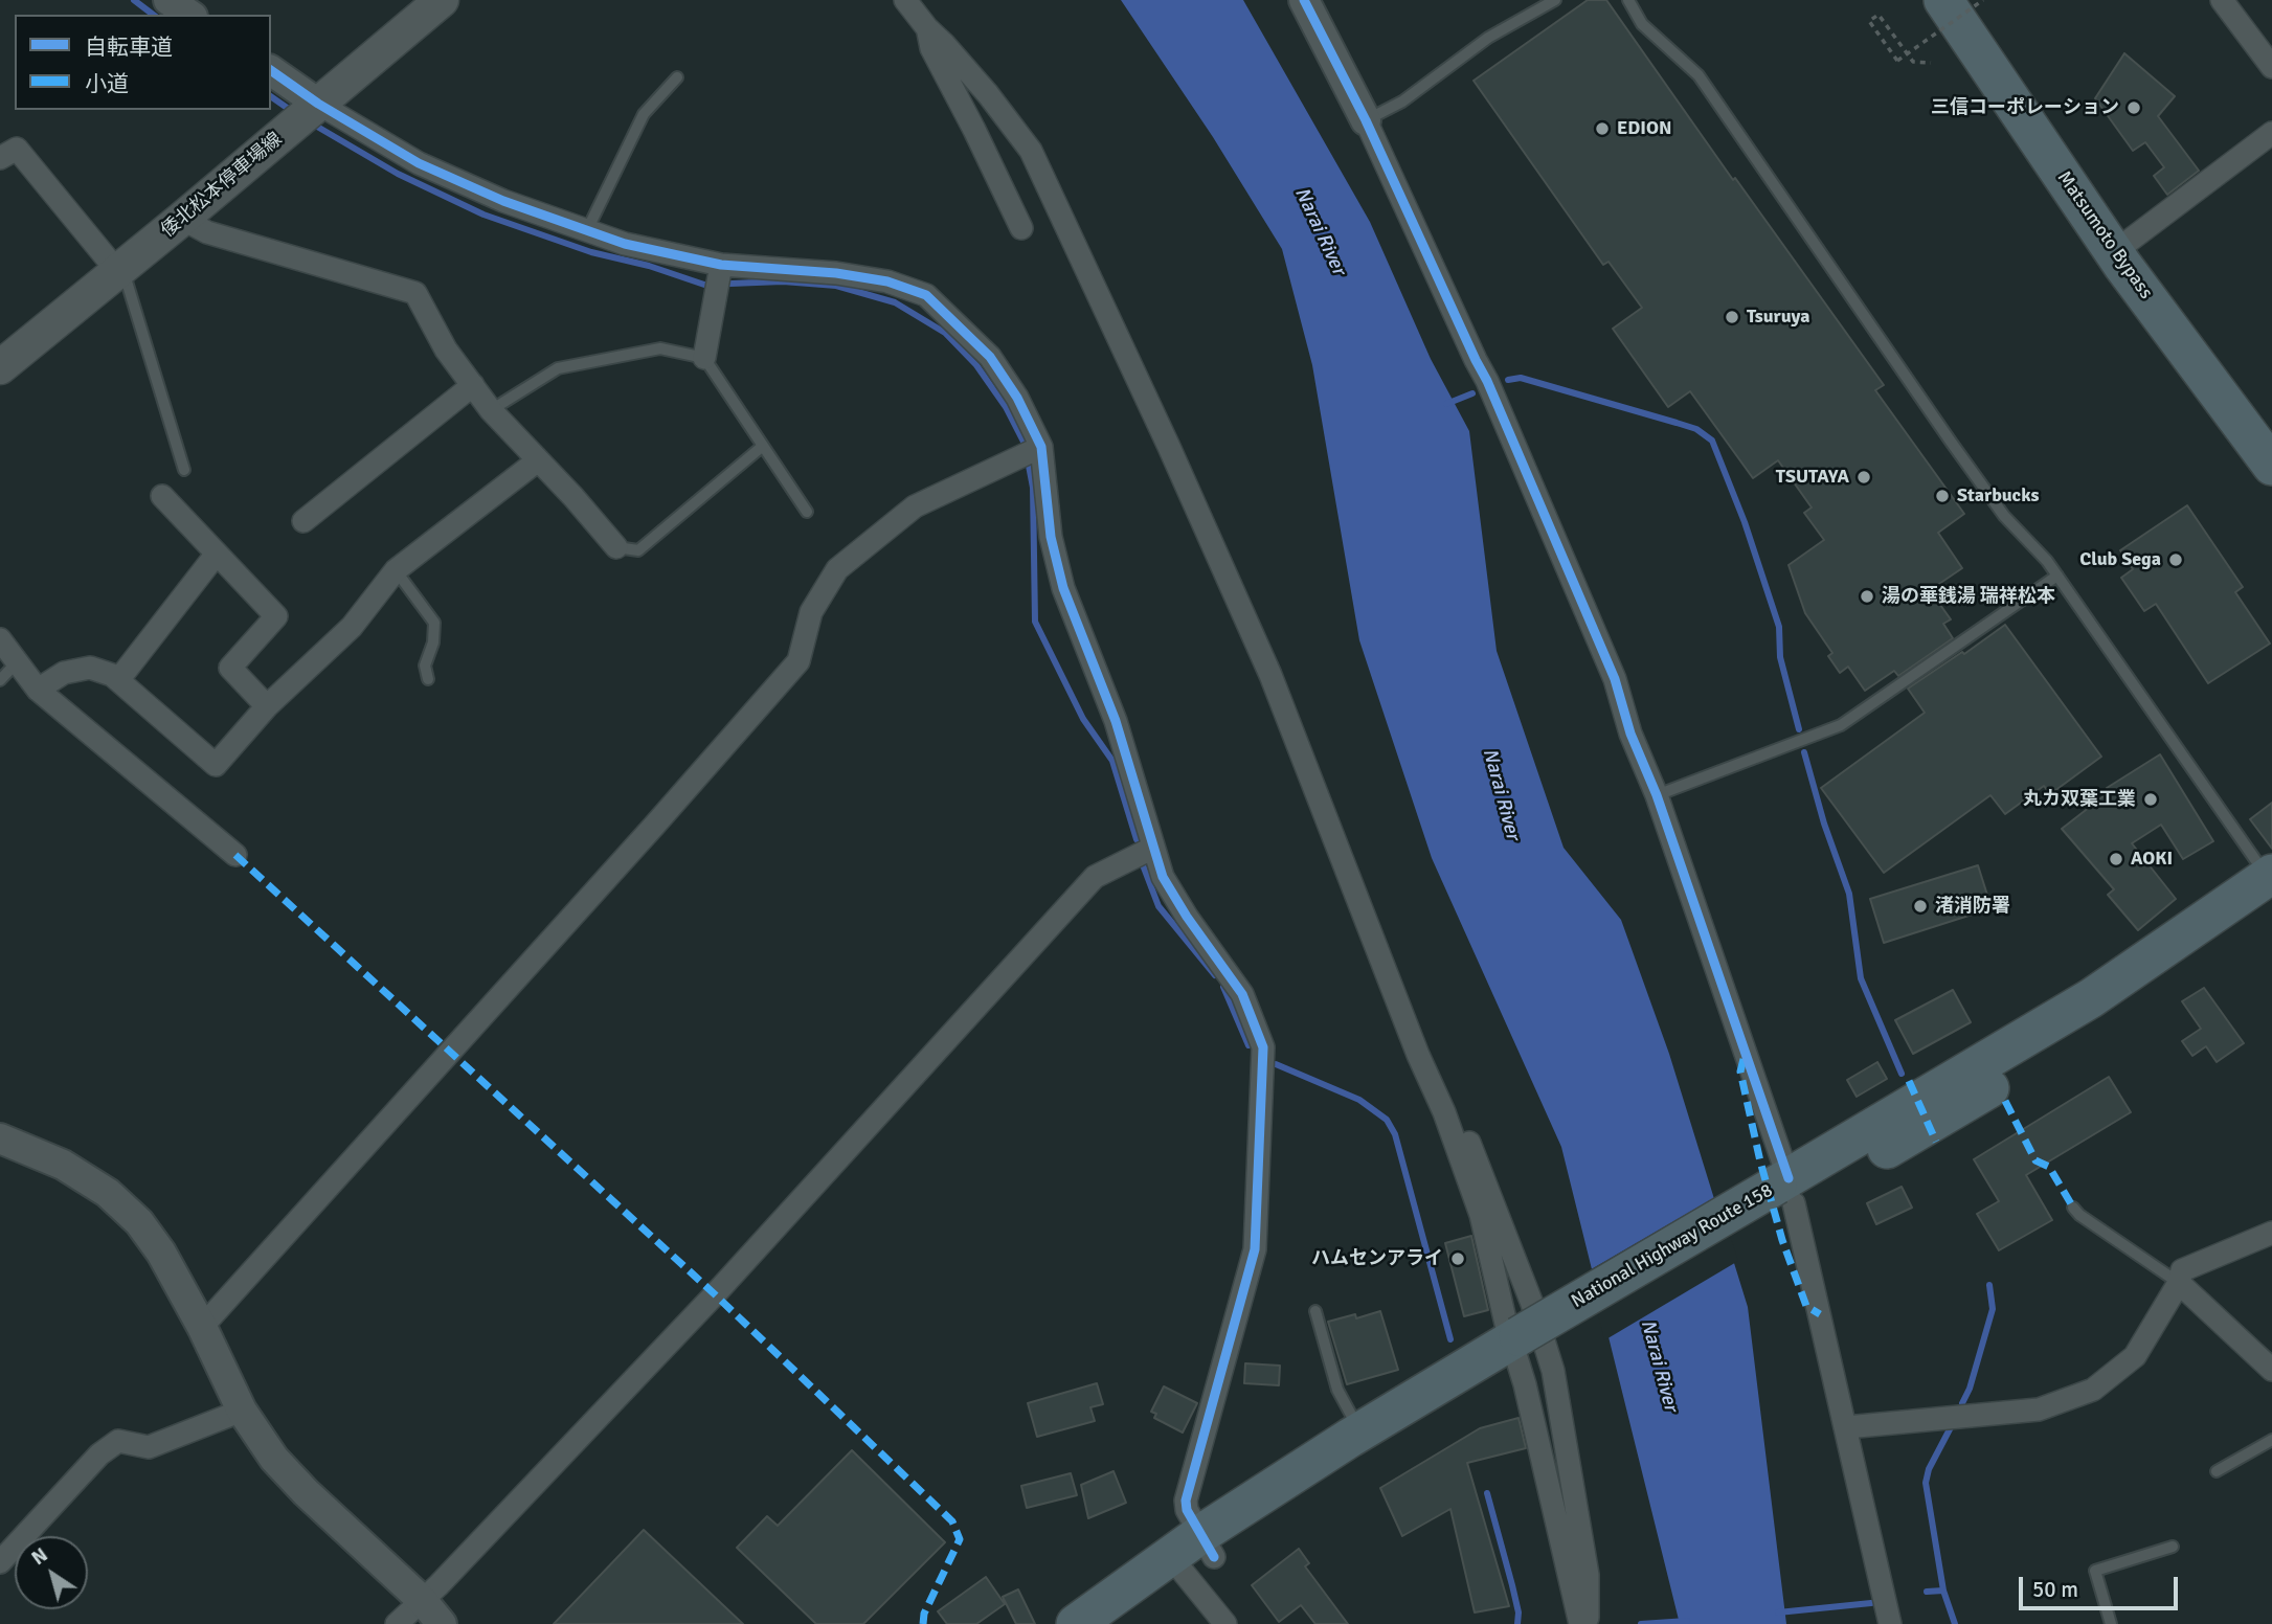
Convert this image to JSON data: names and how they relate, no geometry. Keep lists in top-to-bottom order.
{
  "streets": {
    "highway": ["Matsumoto Bypass", "National Highway Route 158"],
    "main road": ["倭北松本停車場線"]
  },
  "water": ["Narai River"],
  "places": [
    "三信コーポレーション",
    "EDION",
    "Tsuruya",
    "TSUTAYA",
    "Starbucks",
    "Club Sega",
    "湯の華銭湯 瑞祥松本",
    "丸カ双葉工業",
    "AOKI",
    "渚消防署",
    "ハムセンアライ"
  ],
  "legend": ["自転車道", "小道"],
  "scale_bar": "50 m",
  "north": "top left"
}
